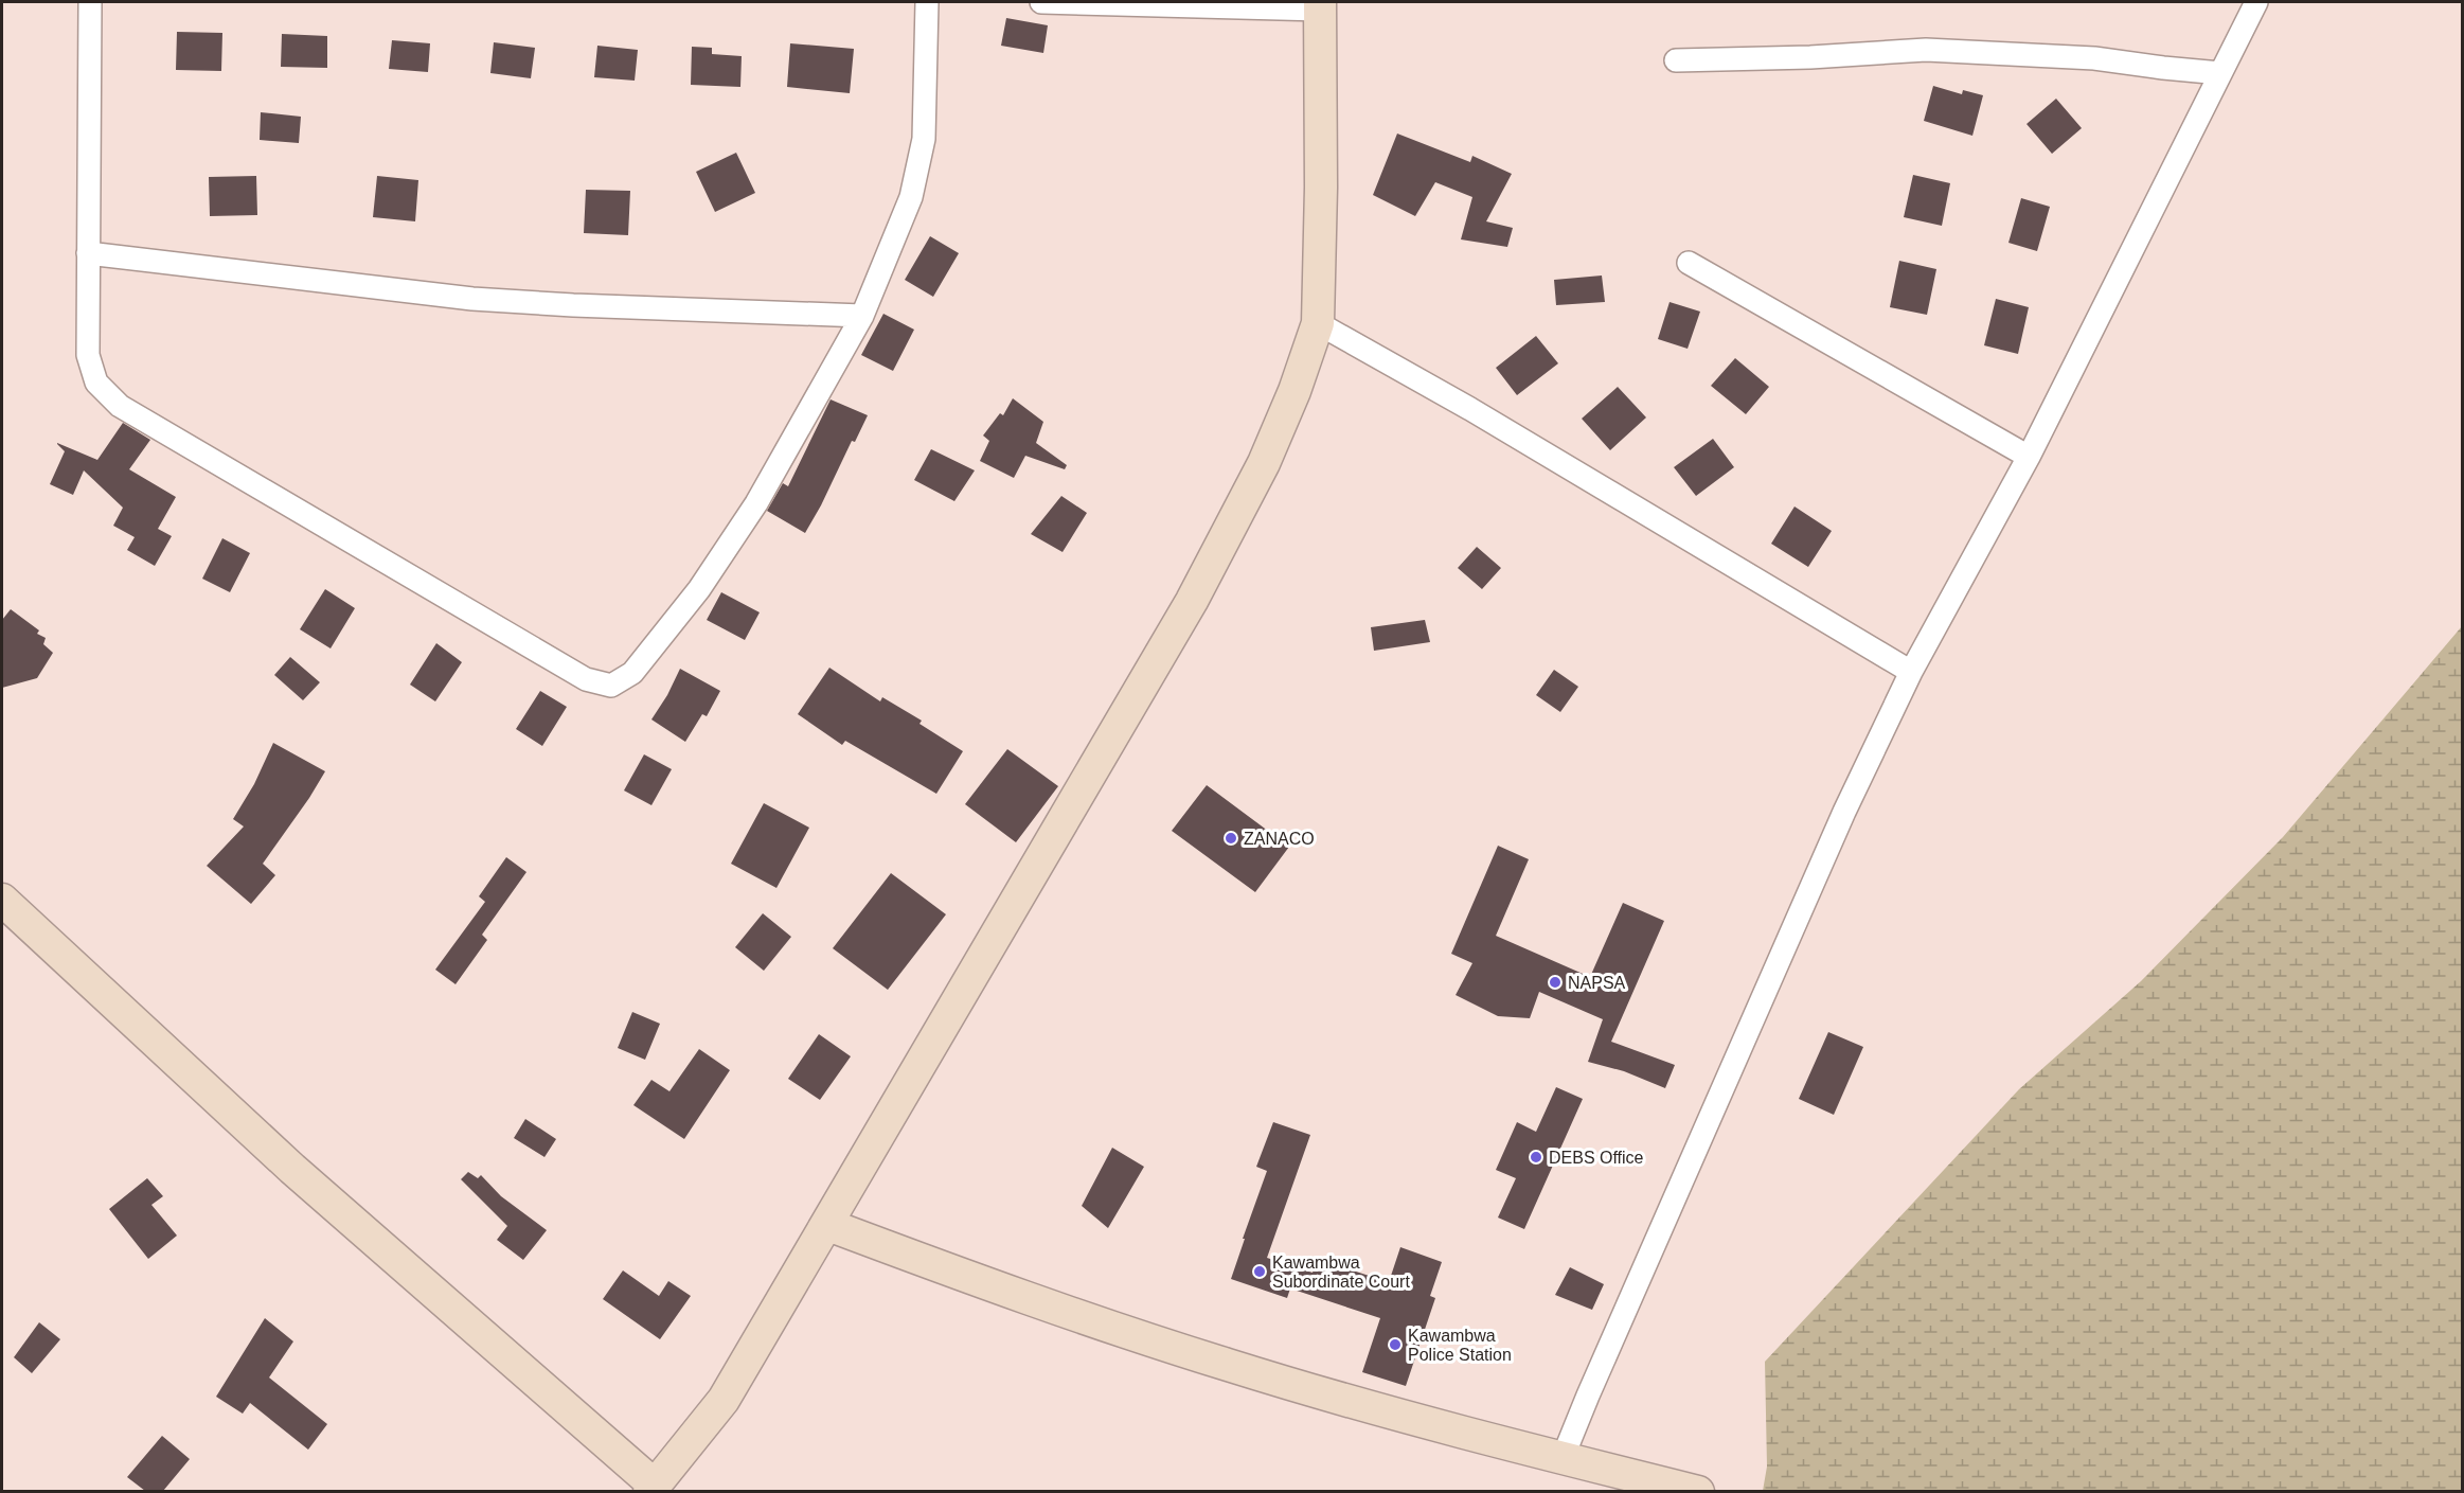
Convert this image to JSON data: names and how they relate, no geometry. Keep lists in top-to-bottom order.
{
  "places": [
    "ZANACO",
    "NAPSA",
    "DEBS Office",
    "Kawambwa Subordinate Court",
    "Kawambwa Police Station"
  ]
}
